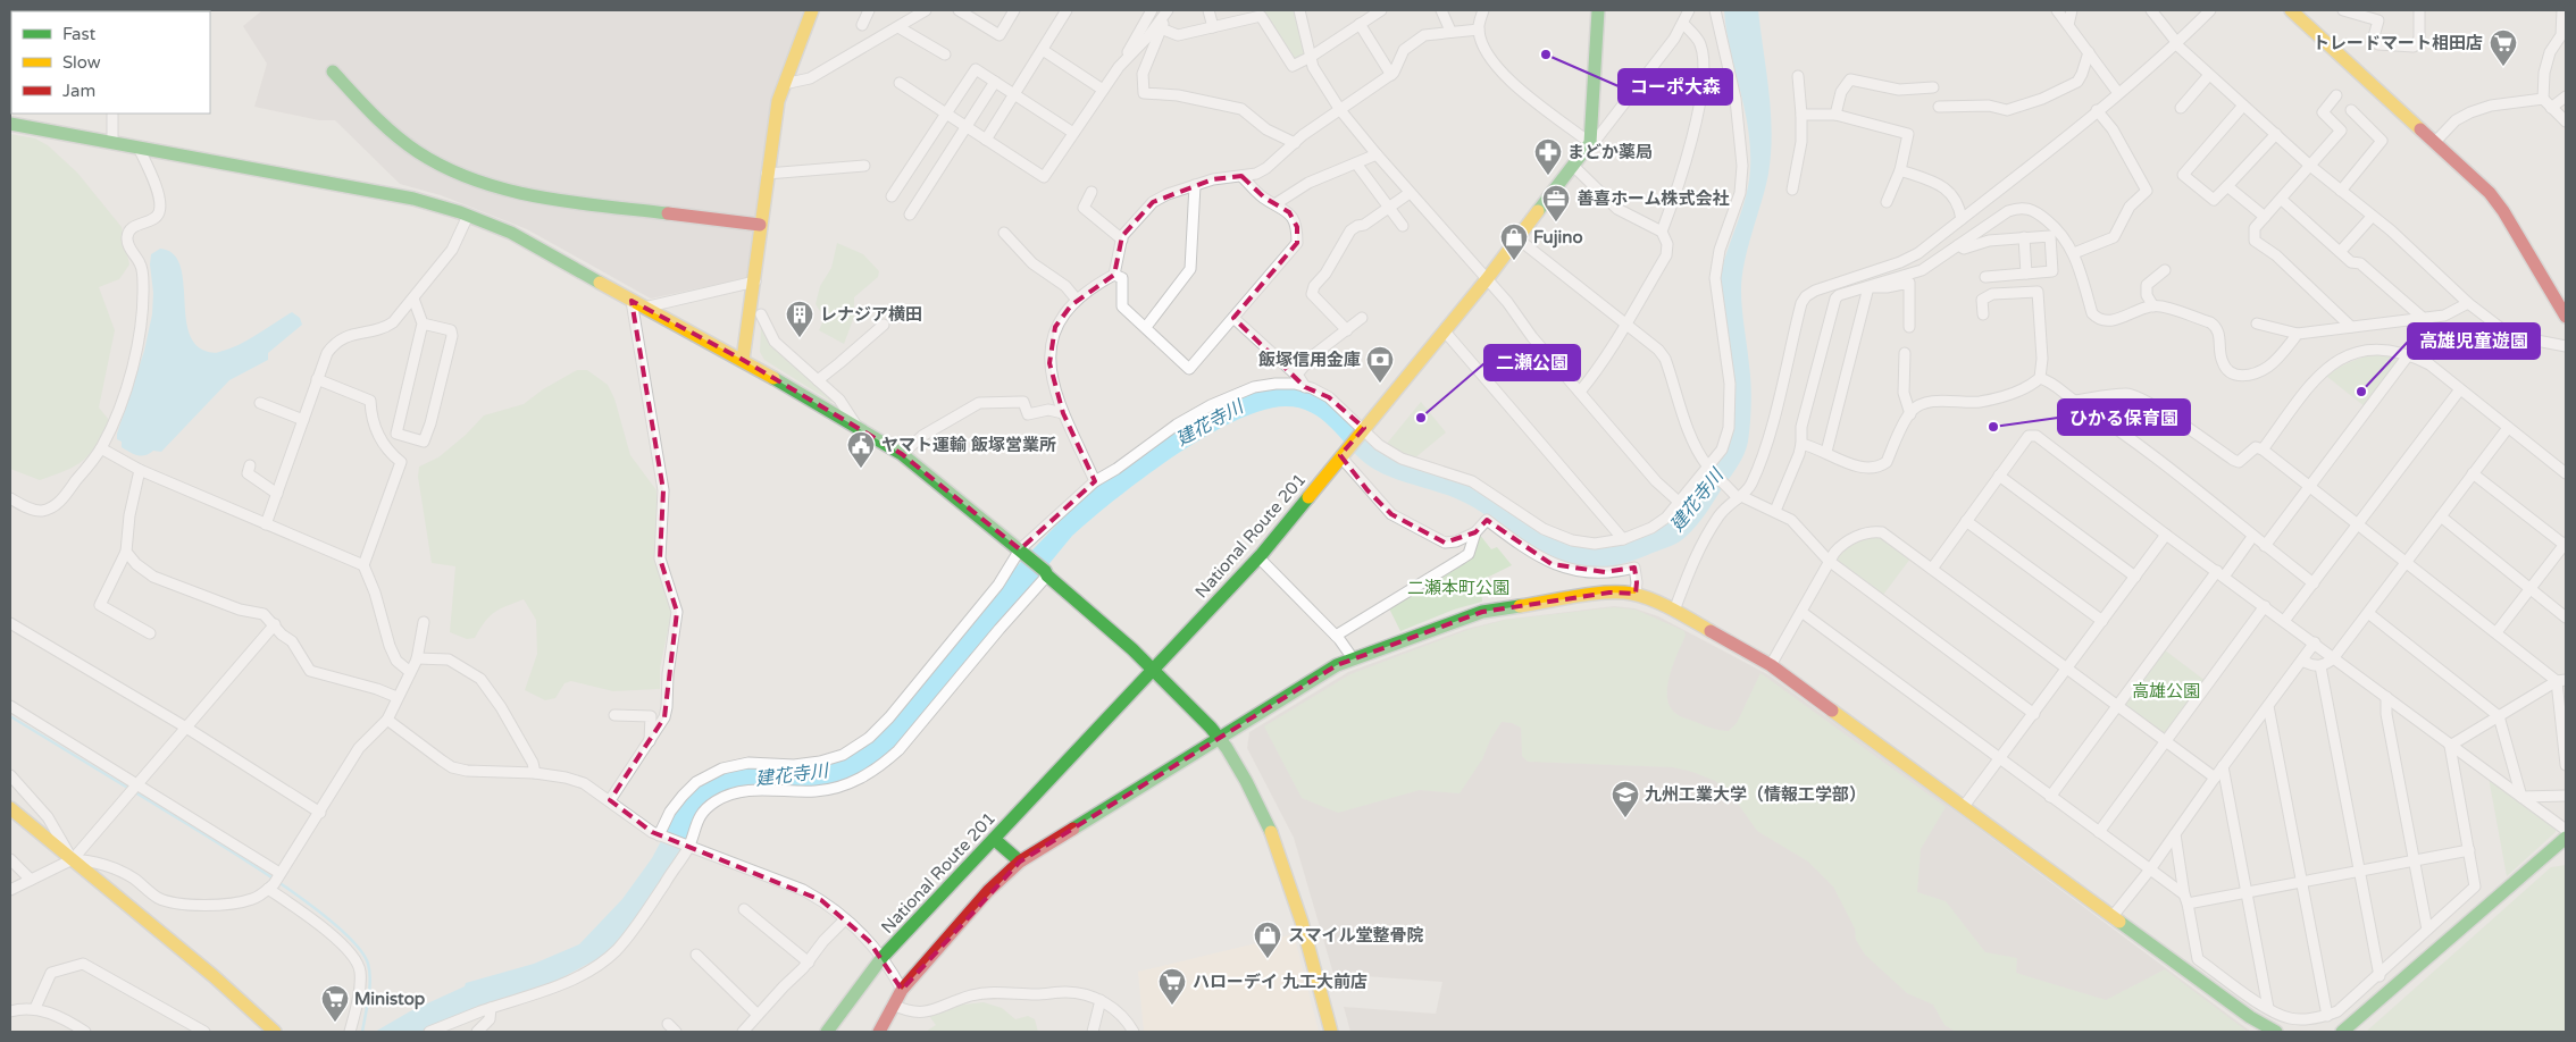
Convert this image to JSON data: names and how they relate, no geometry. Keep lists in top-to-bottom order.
{
  "streets": {
    "main road": ["National Route 201"]
  },
  "water": ["建花寺川"],
  "parks": ["二瀬本町公園", "高雄公園"],
  "places": {
    "other": [
      "コーポ大森",
      "高雄児童遊園",
      "二瀬公園",
      "ひかる保育園"
    ],
    "supermarket": ["トレードマート相田店", "ハローデイ 九工大前店", "Ministop"],
    "pharmacy": ["まどか薬局"],
    "office": ["善喜ホーム株式会社"],
    "shop": ["Fujino", "スマイル堂整骨院"],
    "building": ["レナジア横田"],
    "bank": ["飯塚信用金庫"],
    "public building": ["ヤマト運輸 飯塚営業所"],
    "school or university": ["九州工業大学（情報工学部）"]
  },
  "legend": ["Fast", "Slow", "Jam"]
}
